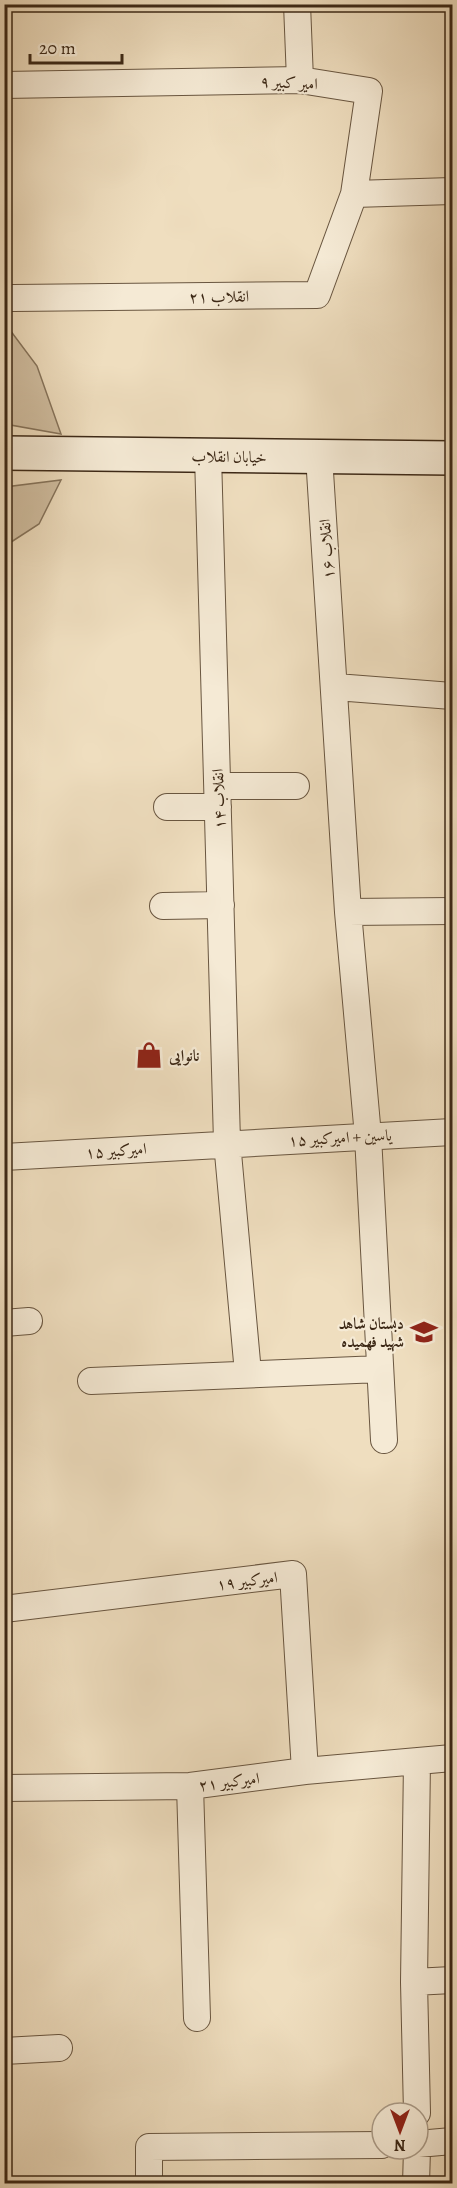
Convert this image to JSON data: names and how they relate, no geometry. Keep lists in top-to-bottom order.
{
  "streets": {
    "main road": ["خیابان انقلاب"],
    "street": [
      "امیر کبیر ۹",
      "انقلاب ۲۱",
      "انقلاب ۱۶",
      "انقلاب ۱۴",
      "یاسین + امیرکبیر ۱۵",
      "امیرکبیر ۱۵",
      "امیرکبیر ۱۹",
      "امیرکبیر ۲۱"
    ]
  },
  "crossings": [
    ["امیر کبیر ۹", "انقلاب ۲۱"],
    ["خیابان انقلاب", "انقلاب ۱۶"],
    ["خیابان انقلاب", "انقلاب ۱۴"],
    ["انقلاب ۱۶", "یاسین + امیرکبیر ۱۵"],
    ["انقلاب ۱۴", "یاسین + امیرکبیر ۱۵"],
    ["انقلاب ۱۴", "امیرکبیر ۱۵"],
    ["یاسین + امیرکبیر ۱۵", "امیرکبیر ۱۵"],
    ["امیرکبیر ۱۹", "امیرکبیر ۲۱"]
  ],
  "places": {
    "shop": ["نانوایی"],
    "school or university": ["دبستان شاهد شهید فهمیده"]
  },
  "scale_bar": "20 m",
  "north": "bottom"
}
